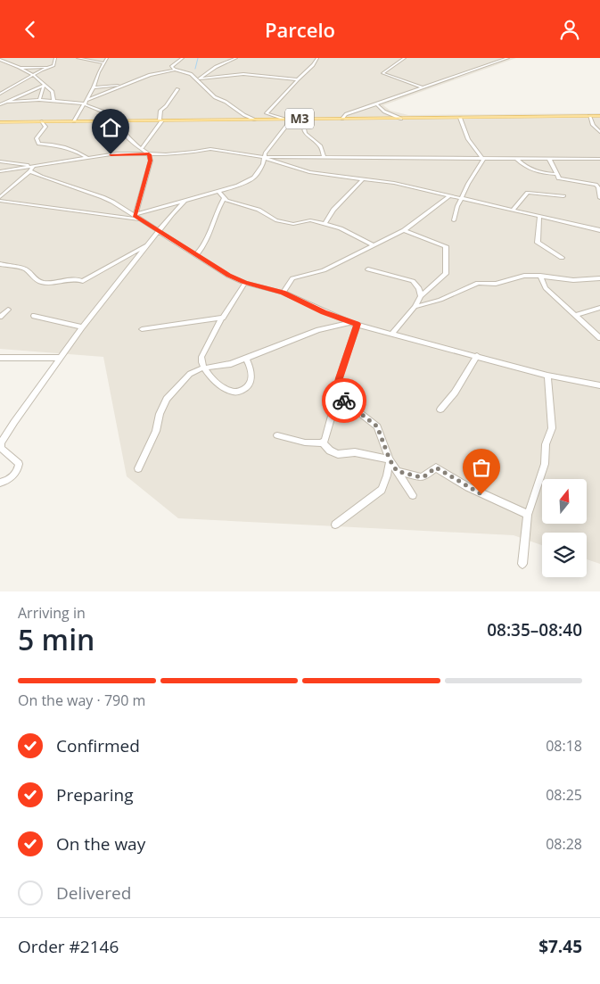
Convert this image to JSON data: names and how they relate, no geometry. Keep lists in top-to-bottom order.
{
  "streets": {
    "main road": ["M3"]
  },
  "north": "top",
  "page": {
    "header": "Parcelo",
    "heading": ["5 min", "Arriving in", "08:35–08:40"],
    "panel": ["Order #2146", "$7.45"],
    "bar": "On the way · 790 m",
    "list": [
      ["Confirmed", "08:18"],
      ["Preparing", "08:25"],
      ["On the way", "08:28"],
      "Delivered"
    ]
  }
}
